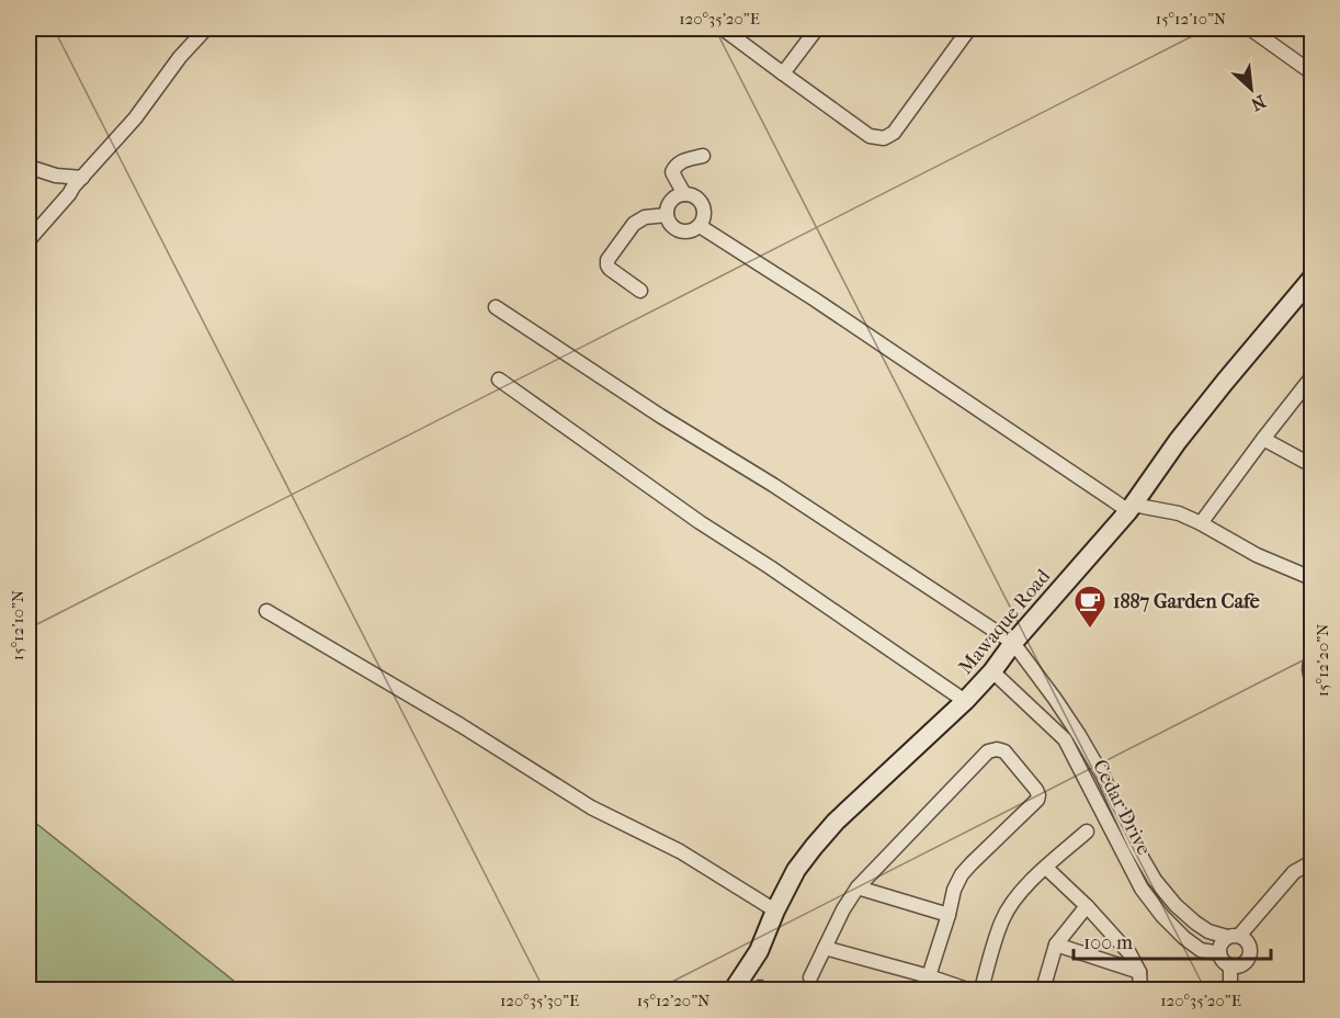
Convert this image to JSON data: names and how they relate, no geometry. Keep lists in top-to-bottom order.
{
  "streets": {
    "main road": ["Mawaque Road"],
    "street": ["Cedar Drive"]
  },
  "crossings": [
    ["Mawaque Road", "Cedar Drive"]
  ],
  "places": {
    "cafe": ["1887 Garden Cafe"]
  },
  "scale_bar": "100 m",
  "north": "bottom right",
  "coordinates": [
    "120°35'20\"E",
    "15°12'10\"N",
    "15°12'20\"N",
    "120°35'30\"E"
  ]
}
